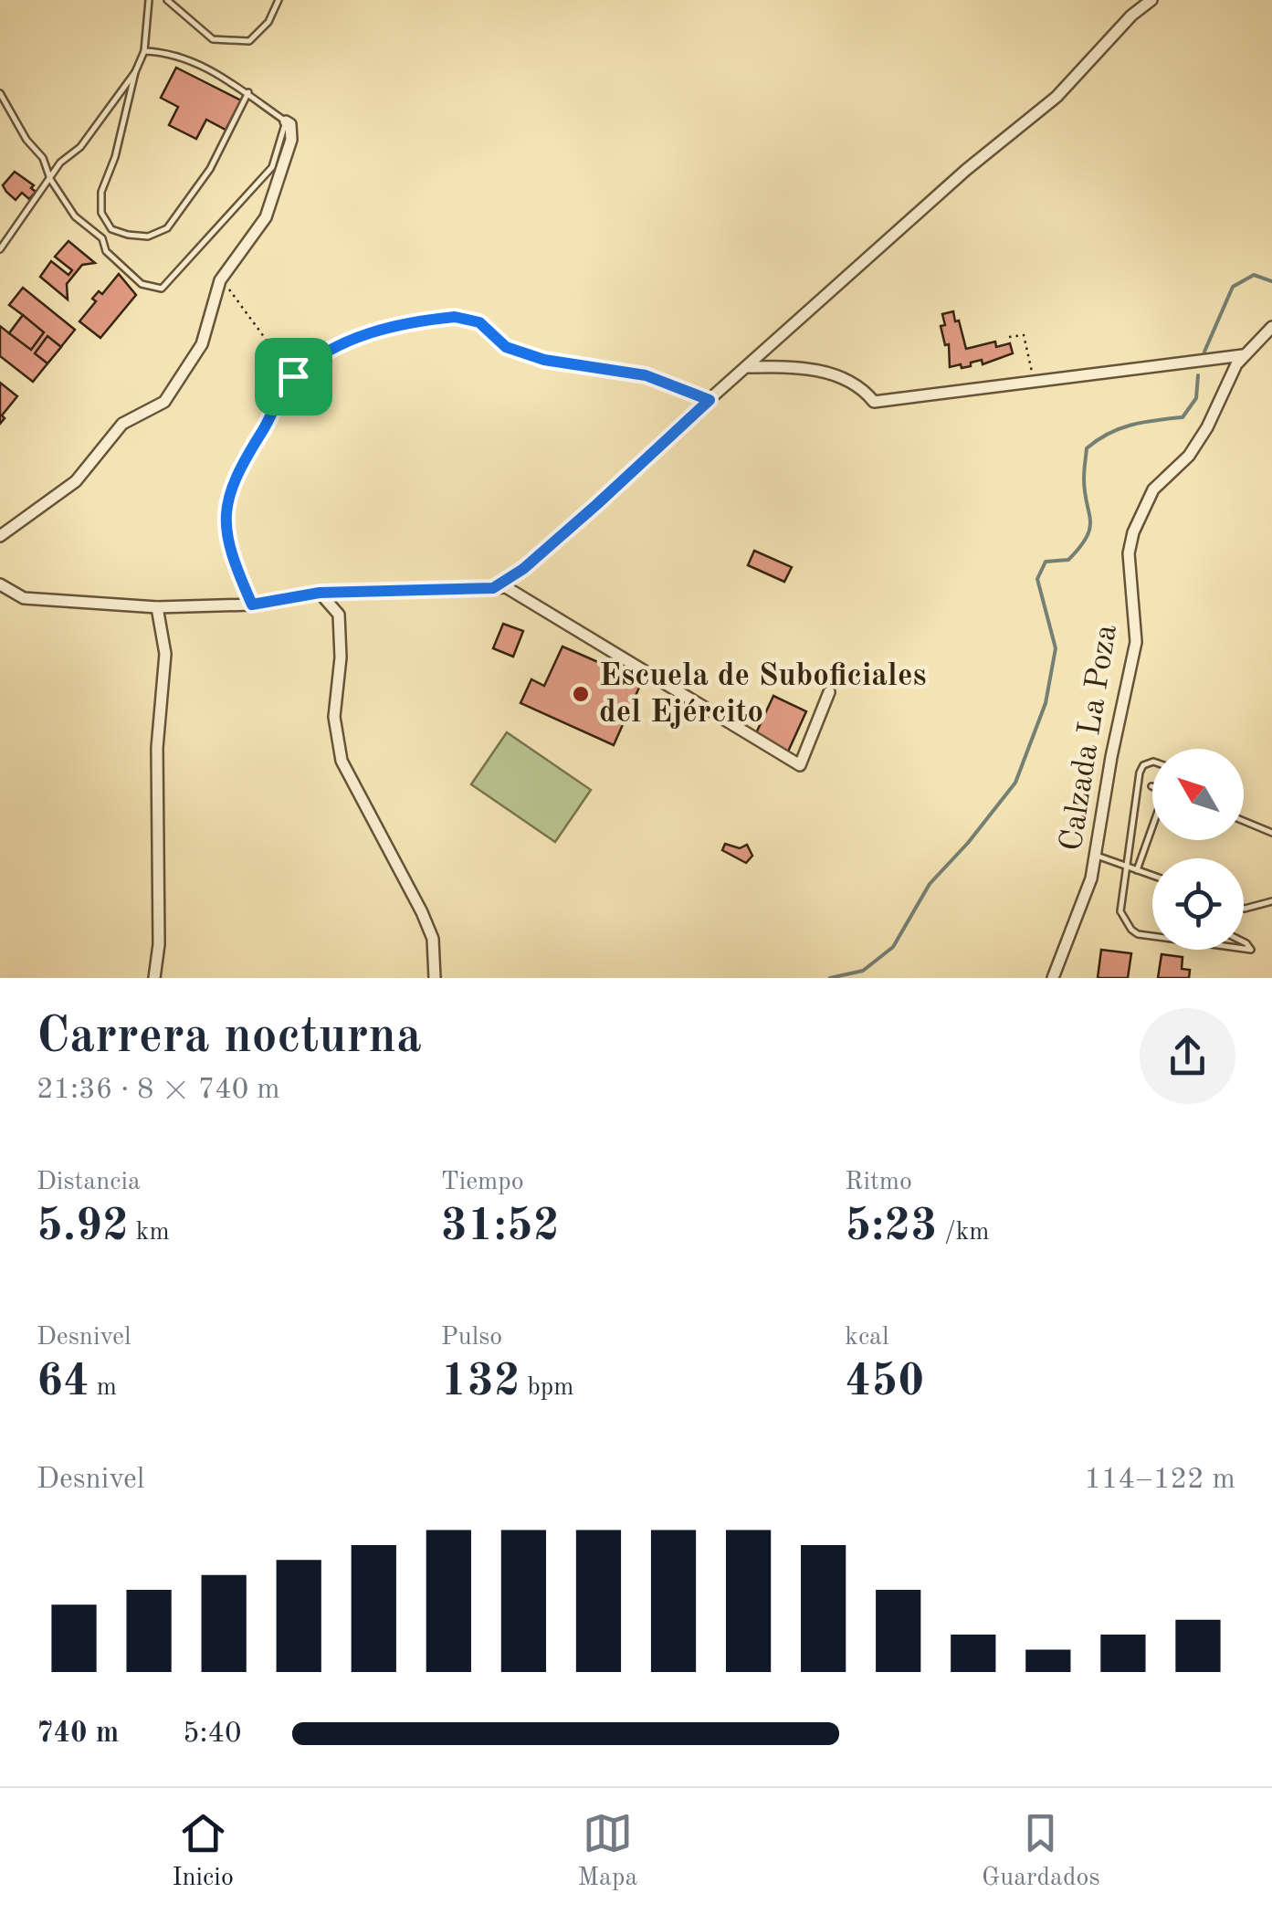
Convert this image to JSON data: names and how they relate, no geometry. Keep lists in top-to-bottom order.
{
  "streets": {
    "street": ["Calzada La Poza"]
  },
  "places": ["Escuela de Suboficiales del Ejército"],
  "north": "top left",
  "page": {
    "heading": ["Carrera nocturna", "21:36 · 8 × 740 m"],
    "stats": [
      ["Distancia", "5.92 km"],
      ["Tiempo", "31:52"],
      ["Ritmo", "5:23 /km"],
      ["Desnivel", "64 m"],
      ["Pulso", "132 bpm"],
      ["kcal", "450"]
    ],
    "chart": ["Desnivel", "114–122 m"],
    "list": [
      {
        "name": "740 m",
        "note": "5:40"
      }
    ],
    "tabs": ["Inicio", "Mapa", "Guardados"]
  }
}
